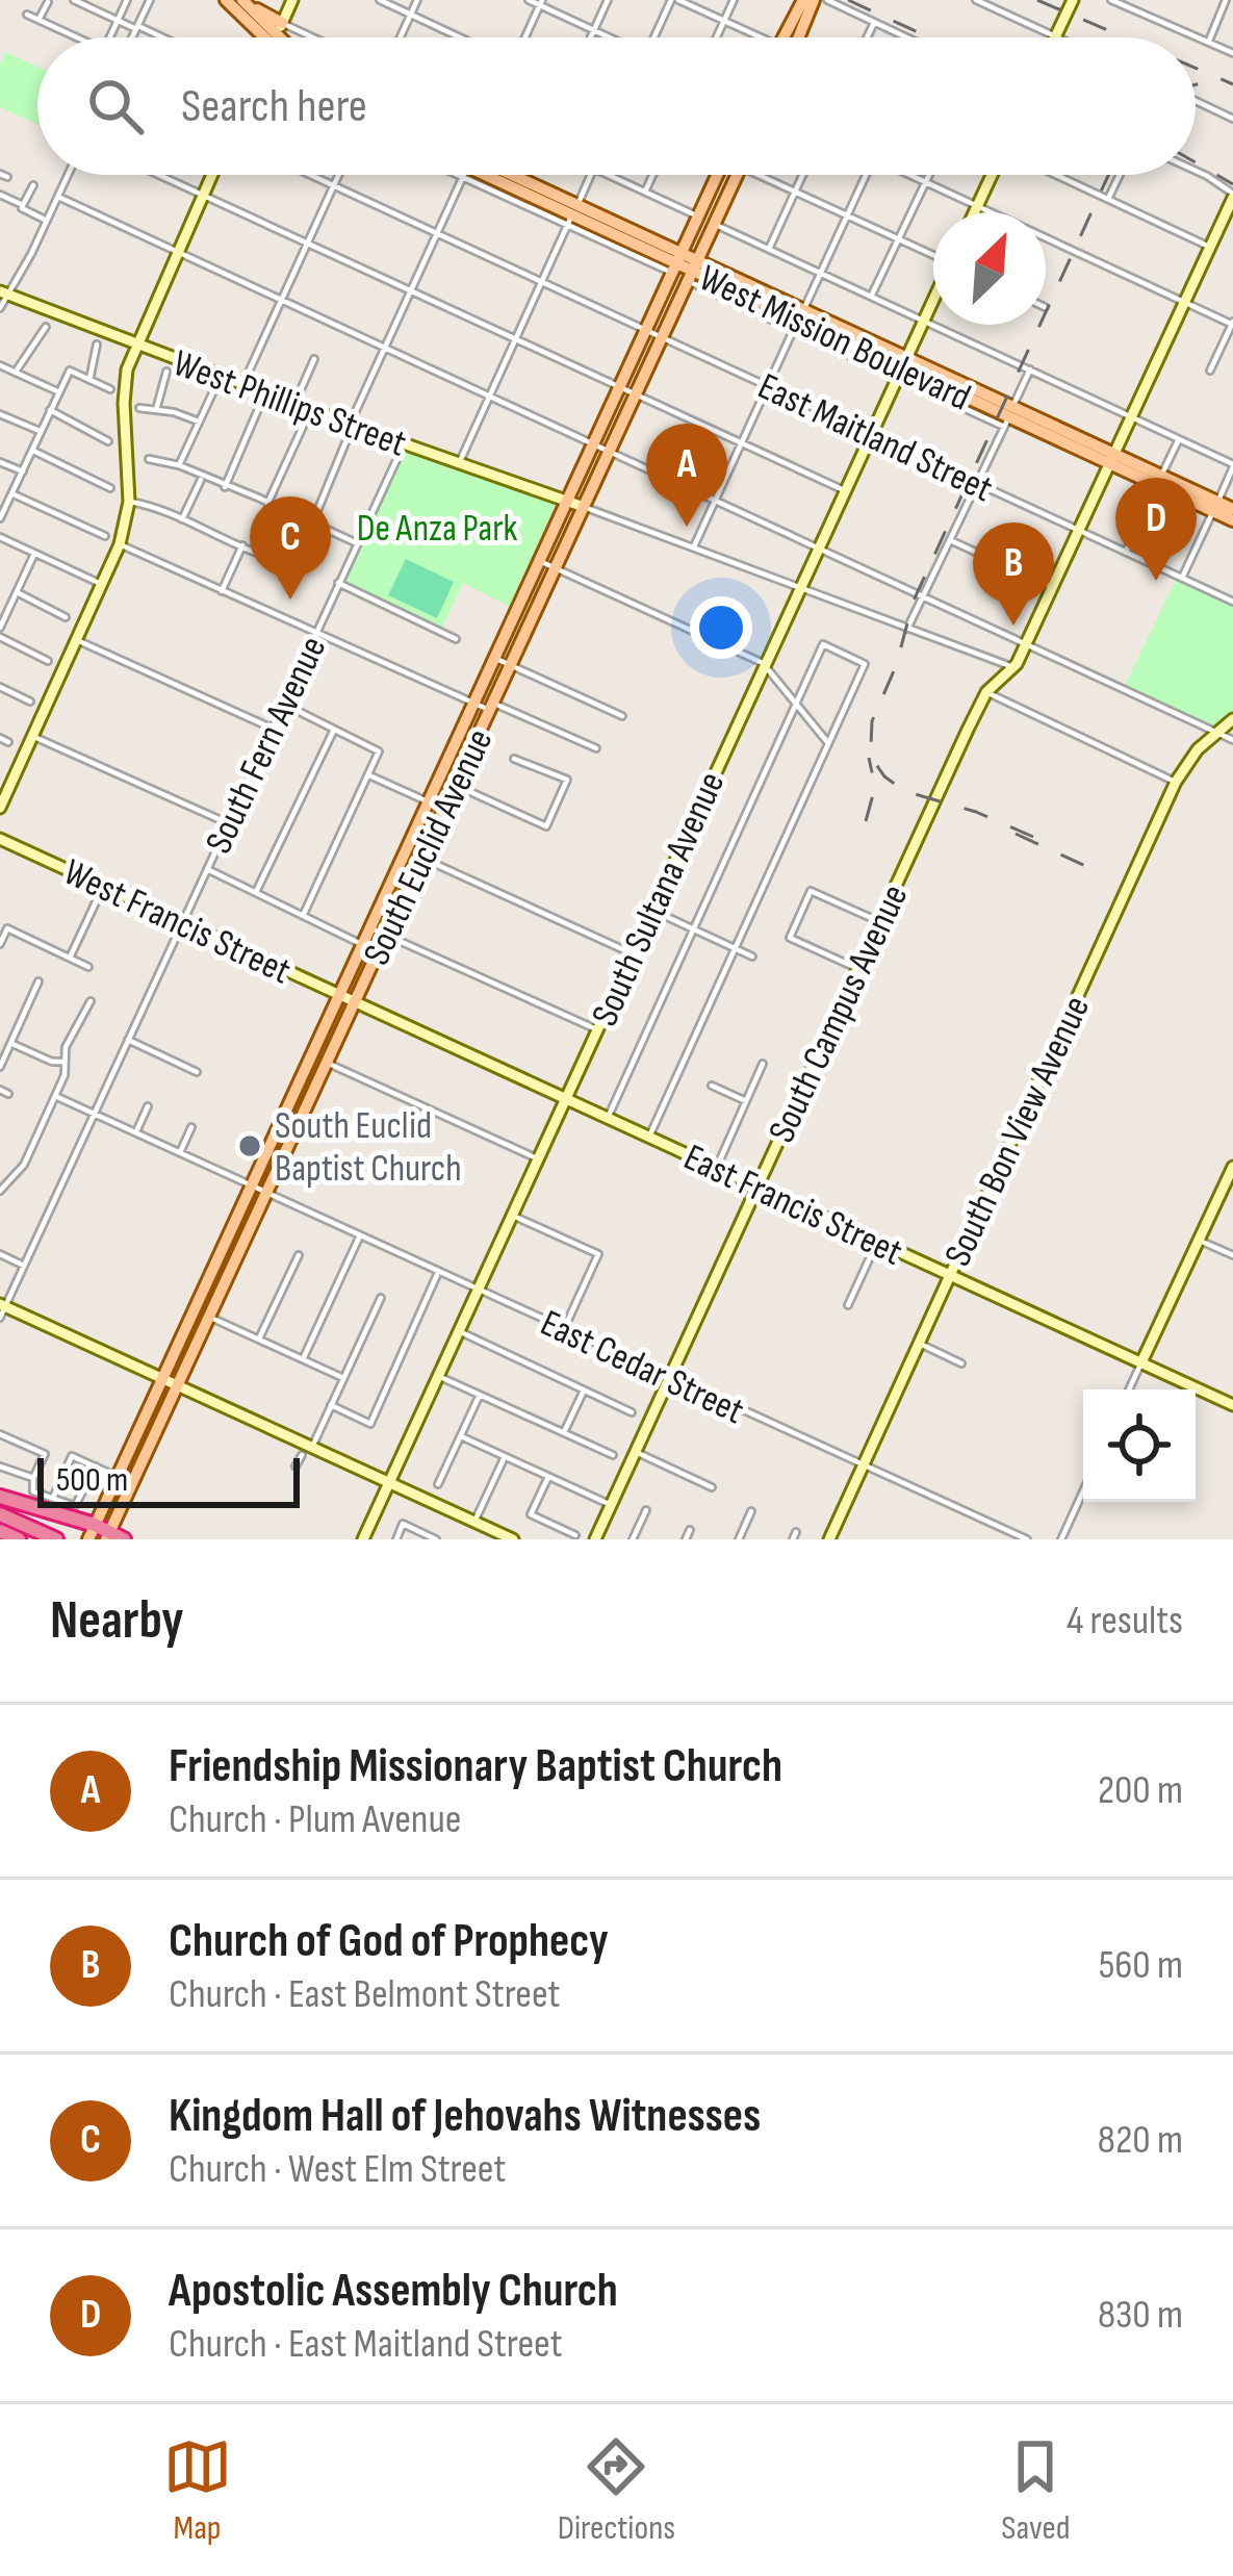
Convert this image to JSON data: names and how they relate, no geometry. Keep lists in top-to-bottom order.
{
  "streets": {
    "main road": ["West Mission Boulevard", "South Euclid Avenue"],
    "street": [
      "West Phillips Street",
      "East Maitland Street",
      "South Fern Avenue",
      "South Sultana Avenue",
      "West Francis Street",
      "South Campus Avenue",
      "South Bon View Avenue",
      "East Francis Street",
      "East Cedar Street"
    ]
  },
  "crossings": [
    ["West Mission Boulevard", "South Euclid Avenue"],
    ["West Mission Boulevard", "South Sultana Avenue"],
    ["West Phillips Street", "South Fern Avenue"],
    ["West Phillips Street", "South Euclid Avenue"],
    ["East Maitland Street", "South Euclid Avenue"],
    ["East Maitland Street", "South Sultana Avenue"],
    ["South Fern Avenue", "West Francis Street"],
    ["South Fern Avenue", "East Cedar Street"],
    ["South Euclid Avenue", "West Francis Street"],
    ["South Euclid Avenue", "East Francis Street"],
    ["South Euclid Avenue", "East Cedar Street"],
    ["South Sultana Avenue", "East Francis Street"],
    ["South Sultana Avenue", "East Cedar Street"],
    ["West Francis Street", "East Francis Street"],
    ["South Campus Avenue", "East Francis Street"],
    ["South Campus Avenue", "East Cedar Street"],
    ["South Bon View Avenue", "East Francis Street"],
    ["South Bon View Avenue", "East Cedar Street"]
  ],
  "parks": ["De Anza Park"],
  "places": ["South Euclid Baptist Church"],
  "scale_bar": "500 m",
  "north": "top right",
  "page": {
    "search": "Search here",
    "pins": [
      "A",
      "D",
      "C",
      "B"
    ],
    "scale": "500 m",
    "heading": ["Nearby", "4 results"],
    "list": [
      {
        "mark": "A",
        "name": "Friendship Missionary Baptist Church",
        "note": "Church · Plum Avenue",
        "value": "200 m"
      },
      {
        "mark": "B",
        "name": "Church of God of Prophecy",
        "note": "Church · East Belmont Street",
        "value": "560 m"
      },
      {
        "mark": "C",
        "name": "Kingdom Hall of Jehovahs Witnesses",
        "note": "Church · West Elm Street",
        "value": "820 m"
      },
      {
        "mark": "D",
        "name": "Apostolic Assembly Church",
        "note": "Church · East Maitland Street",
        "value": "830 m"
      }
    ],
    "nav": ["Map", "Directions", "Saved"]
  }
}
